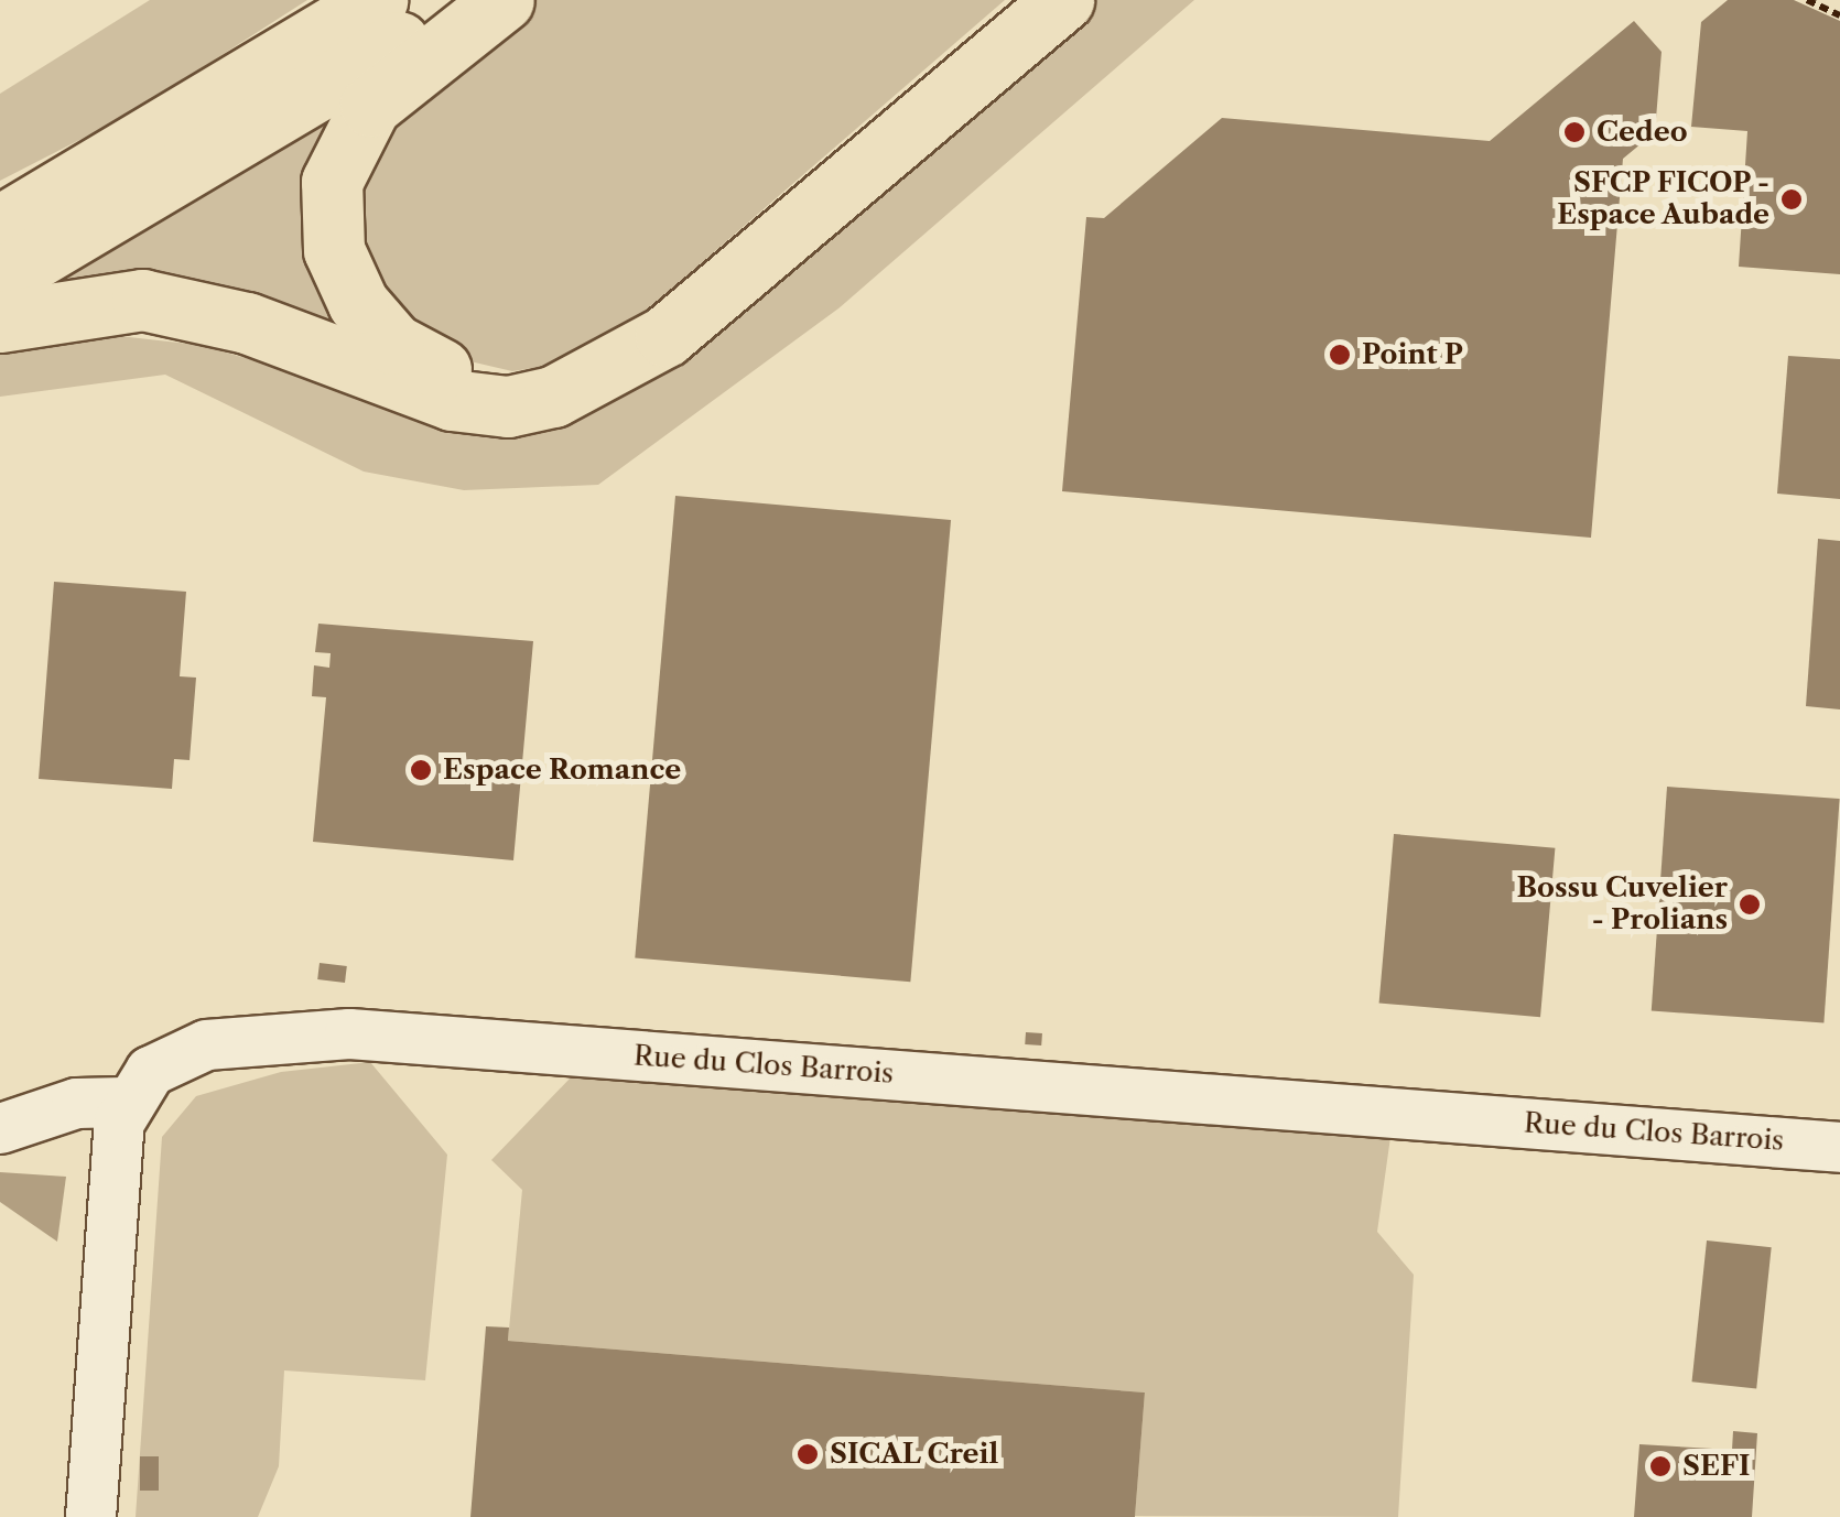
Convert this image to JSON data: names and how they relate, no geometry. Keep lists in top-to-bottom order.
{
  "streets": {
    "street": ["Rue du Clos Barrois"]
  },
  "places": [
    "Cedeo",
    "SFCP FICOP - Espace Aubade",
    "Point P",
    "Espace Romance",
    "Bossu Cuvelier - Prolians",
    "SICAL Creil",
    "SEFI"
  ]
}
